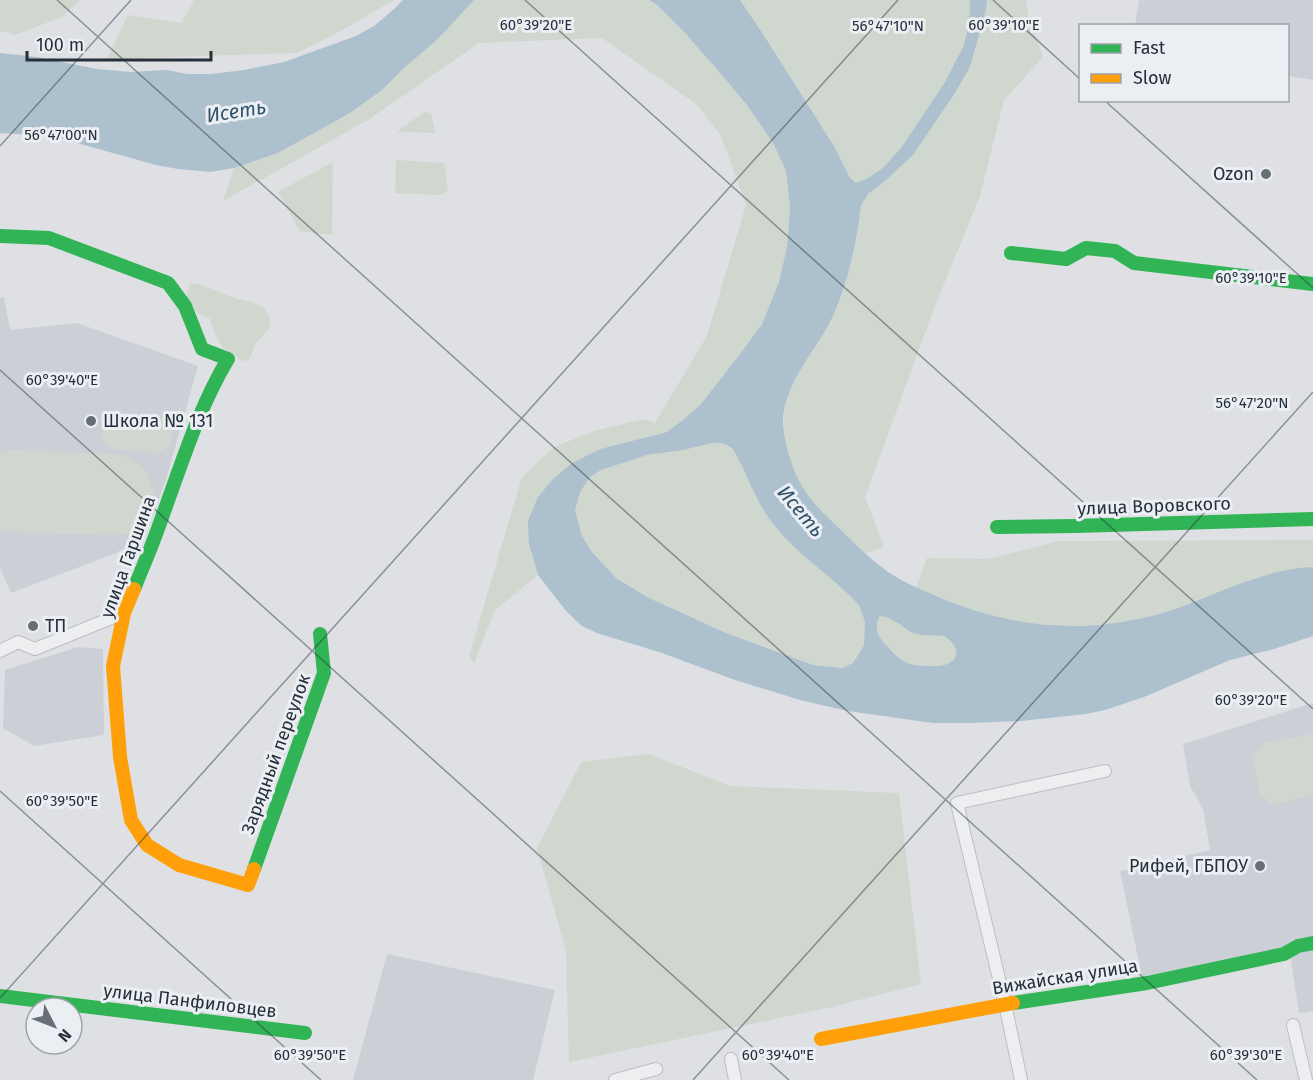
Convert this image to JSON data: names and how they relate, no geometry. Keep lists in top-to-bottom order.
{
  "streets": {
    "street": [
      "улица Воровского",
      "улица Гаршина",
      "Зарядный переулок",
      "Вижайская улица",
      "улица Панфиловцев"
    ]
  },
  "crossings": [
    ["улица Гаршина", "Зарядный переулок"]
  ],
  "water": ["Исеть"],
  "places": [
    "Ozon",
    "Школа № 131",
    "ТП",
    "Рифей, ГБПОУ"
  ],
  "legend": ["Fast", "Slow"],
  "scale_bar": "100 m",
  "north": "bottom right",
  "coordinates": [
    "60°39'20\"E",
    "60°39'10\"E",
    "56°47'10\"N",
    "56°47'00\"N",
    "60°39'40\"E",
    "56°47'20\"N",
    "60°39'50\"E",
    "60°39'30\"E"
  ]
}
